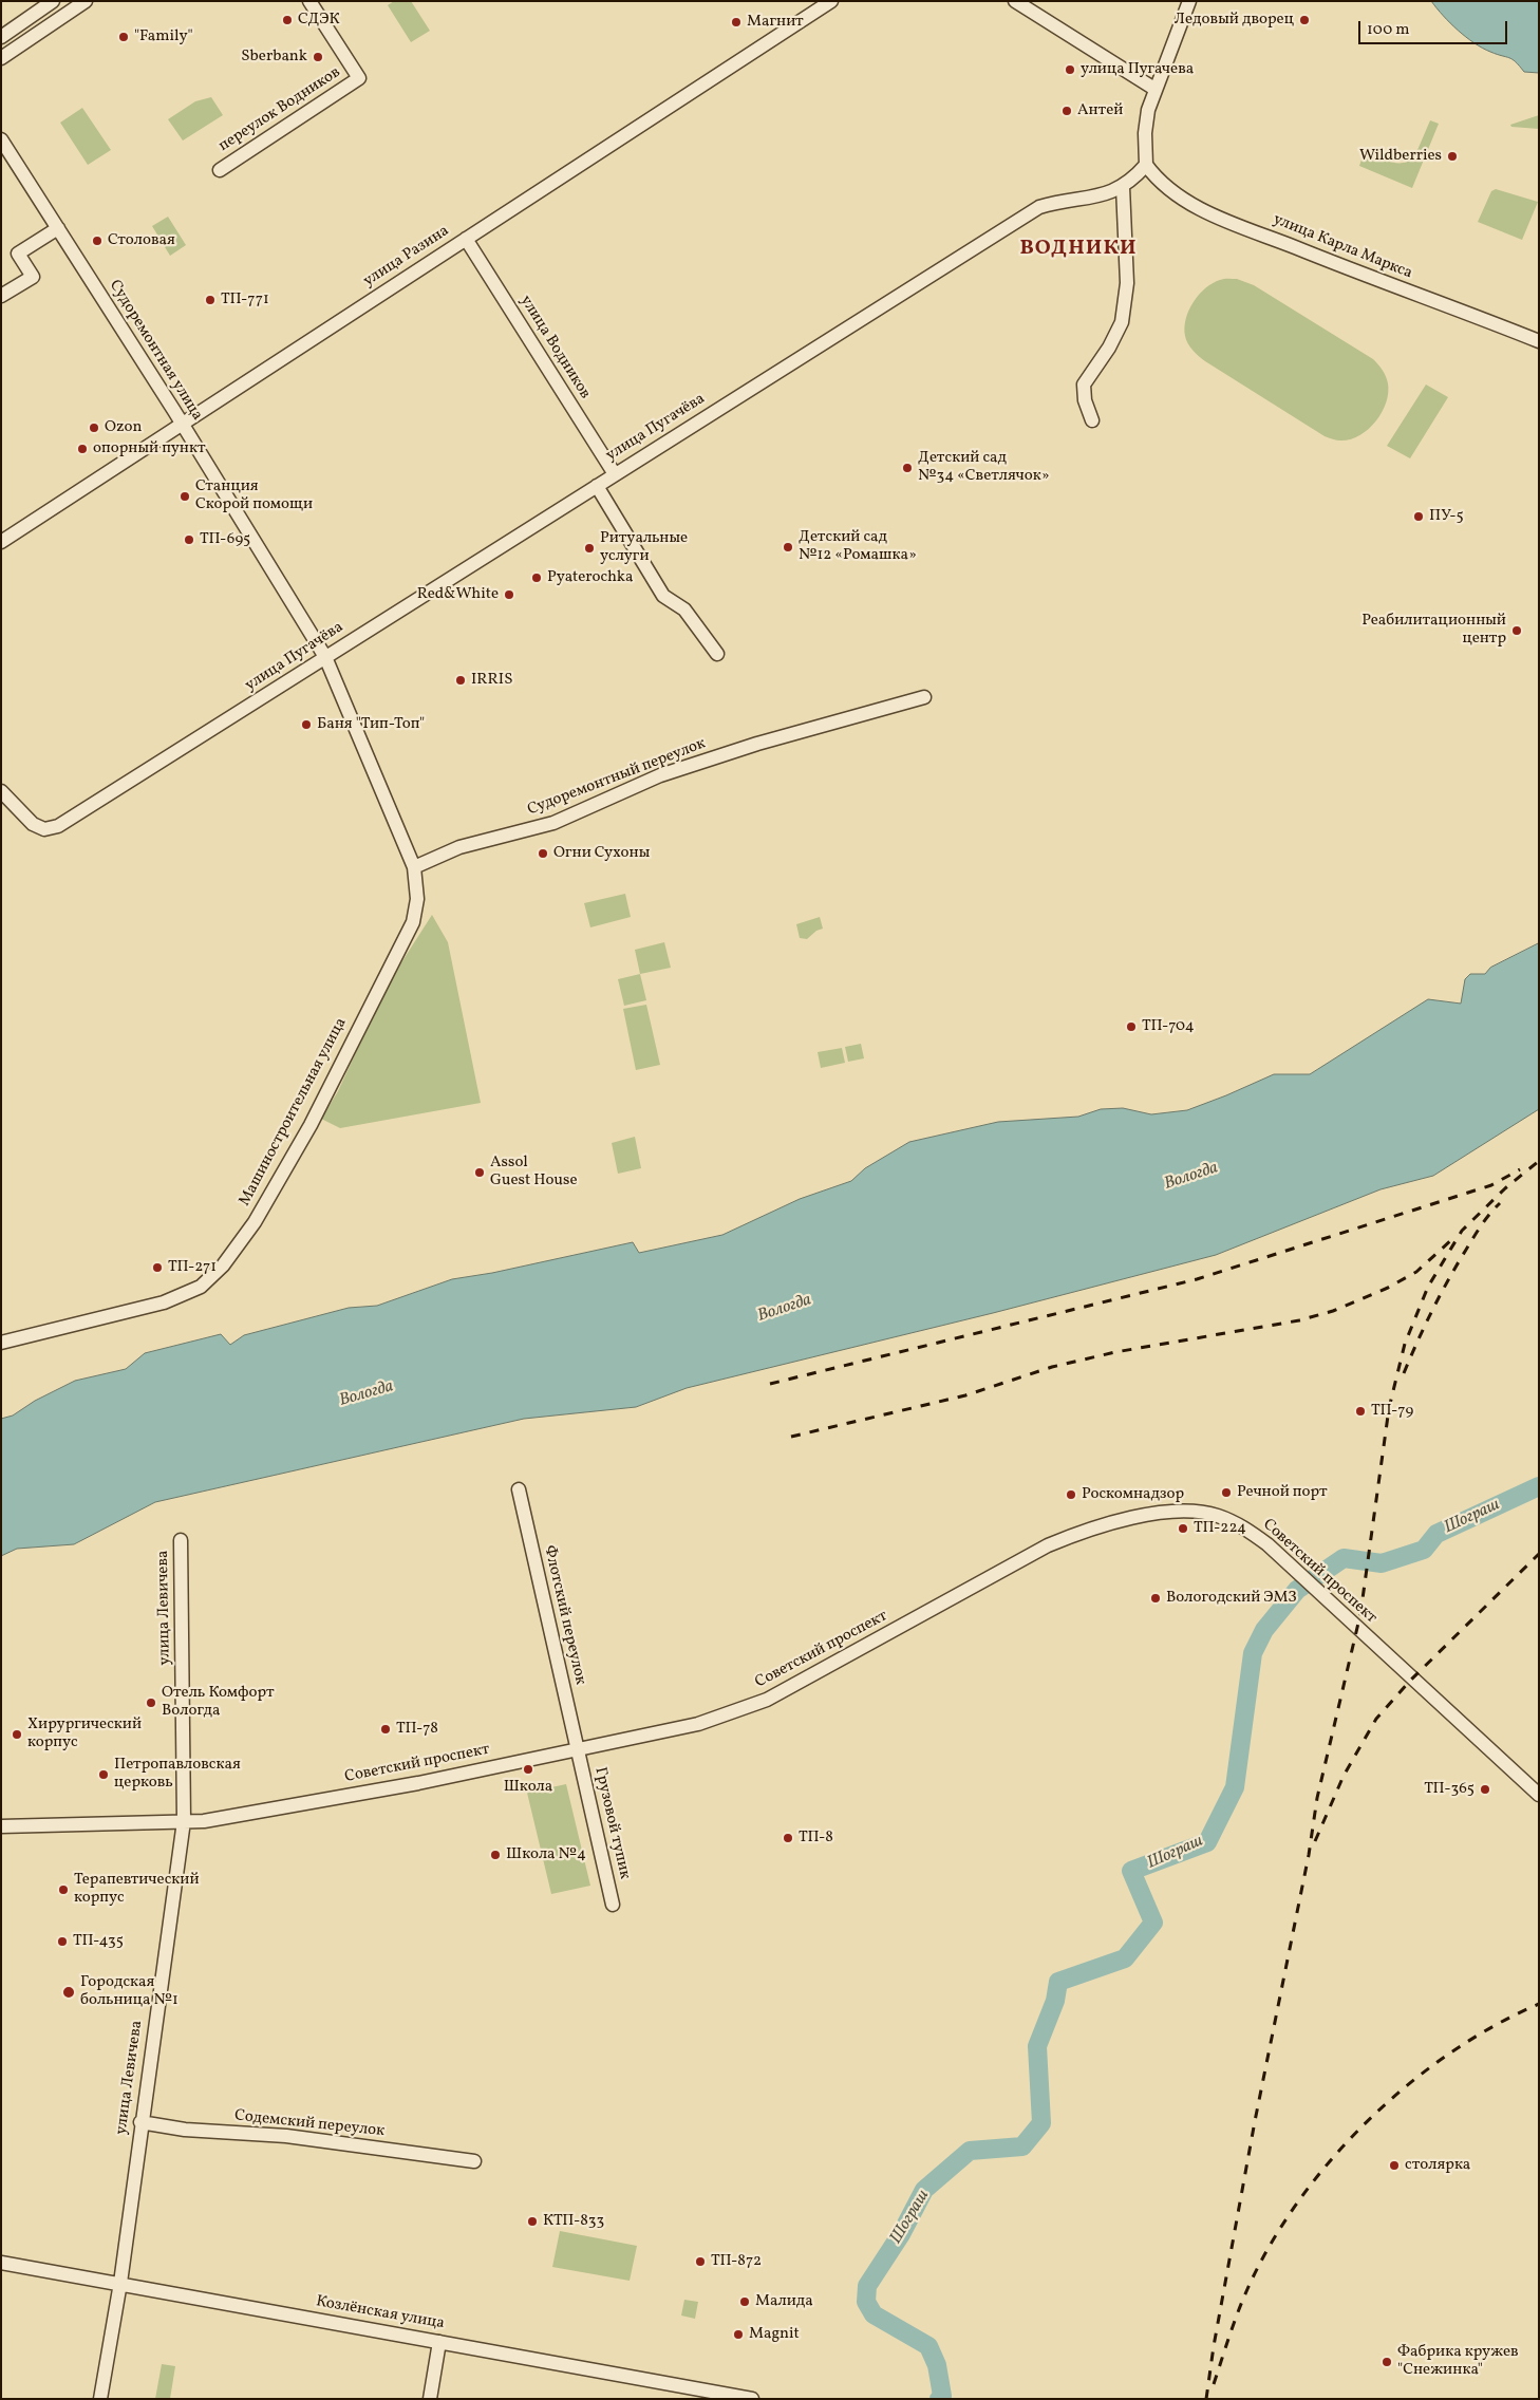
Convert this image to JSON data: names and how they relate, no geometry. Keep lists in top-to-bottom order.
{
  "streets": {
    "street": [
      "переулок Водников",
      "улица Карла Маркса",
      "улица Разина",
      "улица Водников",
      "Судоремонтная улица",
      "улица Пугачёва",
      "Судоремонтный переулок",
      "Машиностроительная улица",
      "Советский проспект",
      "улица Левичева",
      "Флотский переулок",
      "Грузовой тупик",
      "Содемский переулок",
      "Козлёнская улица"
    ]
  },
  "crossings": [
    ["улица Карла Маркса", "улица Пугачёва"],
    ["улица Разина", "улица Водников"],
    ["улица Разина", "Судоремонтная улица"],
    ["улица Водников", "улица Пугачёва"],
    ["Судоремонтная улица", "улица Пугачёва"],
    ["Судоремонтная улица", "Судоремонтный переулок"],
    ["Судоремонтная улица", "Машиностроительная улица"],
    ["Судоремонтный переулок", "Машиностроительная улица"],
    ["Советский проспект", "улица Левичева"],
    ["Советский проспект", "Флотский переулок"],
    ["Советский проспект", "Грузовой тупик"],
    ["улица Левичева", "Содемский переулок"],
    ["улица Левичева", "Козлёнская улица"],
    ["Флотский переулок", "Грузовой тупик"]
  ],
  "districts": ["ВОДНИКИ"],
  "water": ["Вологда", "Шограш"],
  "places": [
    "СДЭК",
    "Ледовый дворец",
    "Магнит",
    "\"Family\"",
    "Sberbank",
    "улица Пугачева",
    "Антей",
    "Wildberries",
    "Столовая",
    "ТП-771",
    "Ozon",
    "опорный пункт",
    "Детский сад №34 «Светлячок»",
    "Станция Скорой помощи",
    "ПУ-5",
    "ТП-695",
    "Детский сад №12 «Ромашка»",
    "Ритуальные услуги",
    "Pyaterochka",
    "Red&White",
    "Реабилитационный центр",
    "IRRIS",
    "Баня \"Тип-Топ\"",
    "Огни Сухоны",
    "ТП-704",
    "Assol Guest House",
    "ТП-271",
    "ТП-79",
    "Речной порт",
    "Роскомнадзор",
    "ТП-224",
    "Вологодский ЭМЗ",
    "Отель Комфорт Вологда",
    "ТП-78",
    "Хирургический корпус",
    "Школа",
    "Петропавловская церковь",
    "ТП-365",
    "ТП-8",
    "Школа №4",
    "Терапевтический корпус",
    "ТП-435",
    "Городская больница №1",
    "столярка",
    "КТП-833",
    "ТП-872",
    "Малида",
    "Magnit",
    "Фабрика кружев \"Снежинка\""
  ],
  "scale_bar": "100 m"
}
